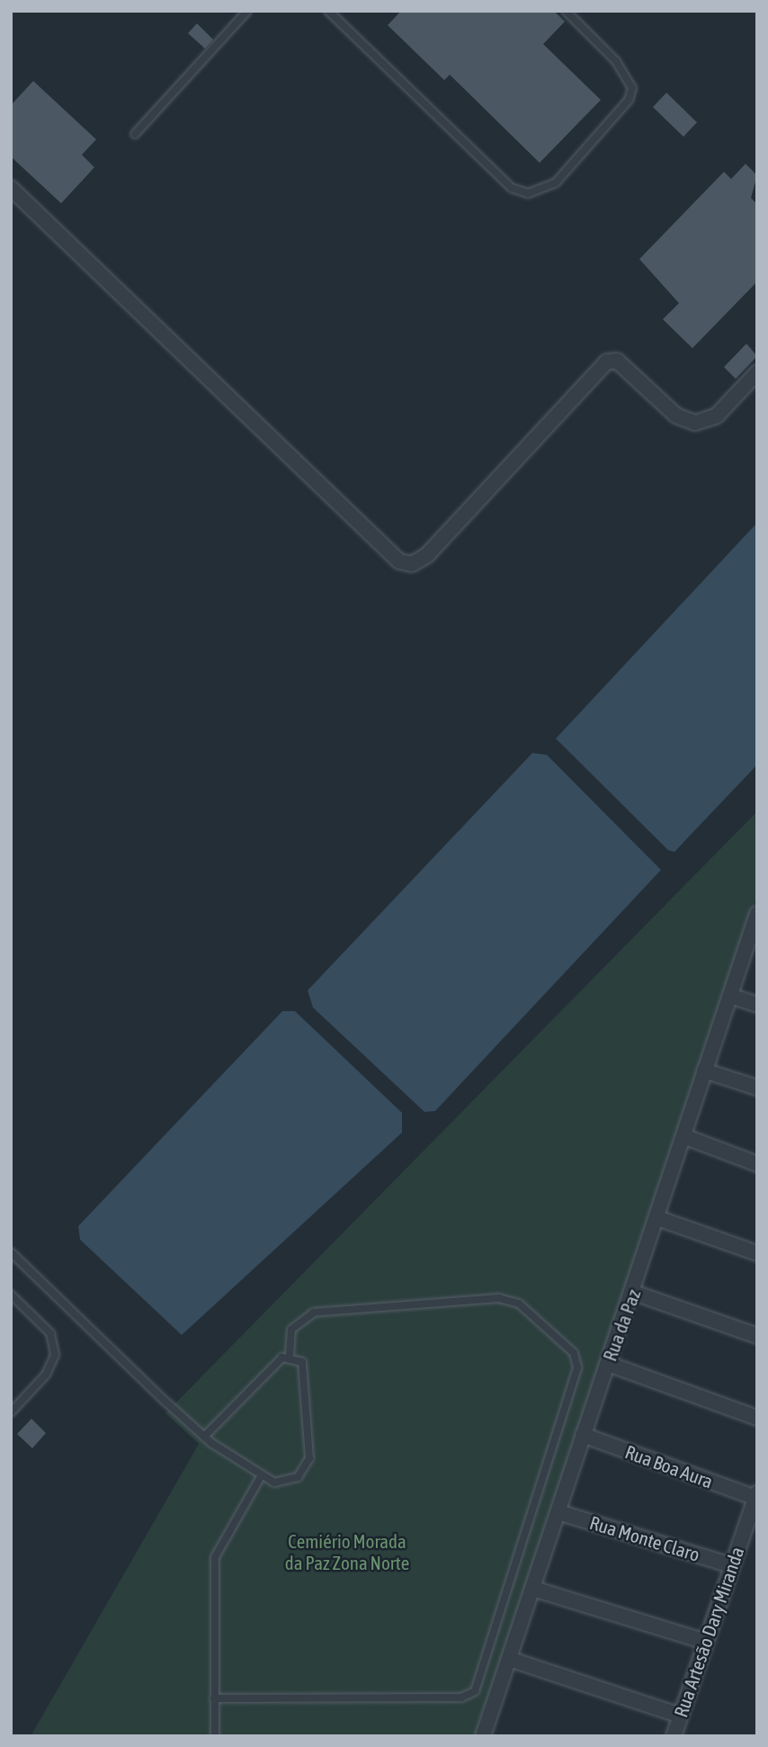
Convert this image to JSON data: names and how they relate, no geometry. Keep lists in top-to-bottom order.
{
  "streets": {
    "street": [
      "Rua da Paz",
      "Rua Boa Aura",
      "Rua Monte Claro",
      "Rua Artesão Dary Miranda"
    ]
  },
  "crossings": [
    ["Rua da Paz", "Rua Boa Aura"],
    ["Rua da Paz", "Rua Monte Claro"],
    ["Rua Boa Aura", "Rua Artesão Dary Miranda"],
    ["Rua Monte Claro", "Rua Artesão Dary Miranda"]
  ],
  "parks": ["Cemiério Morada da Paz Zona Norte"]
}
